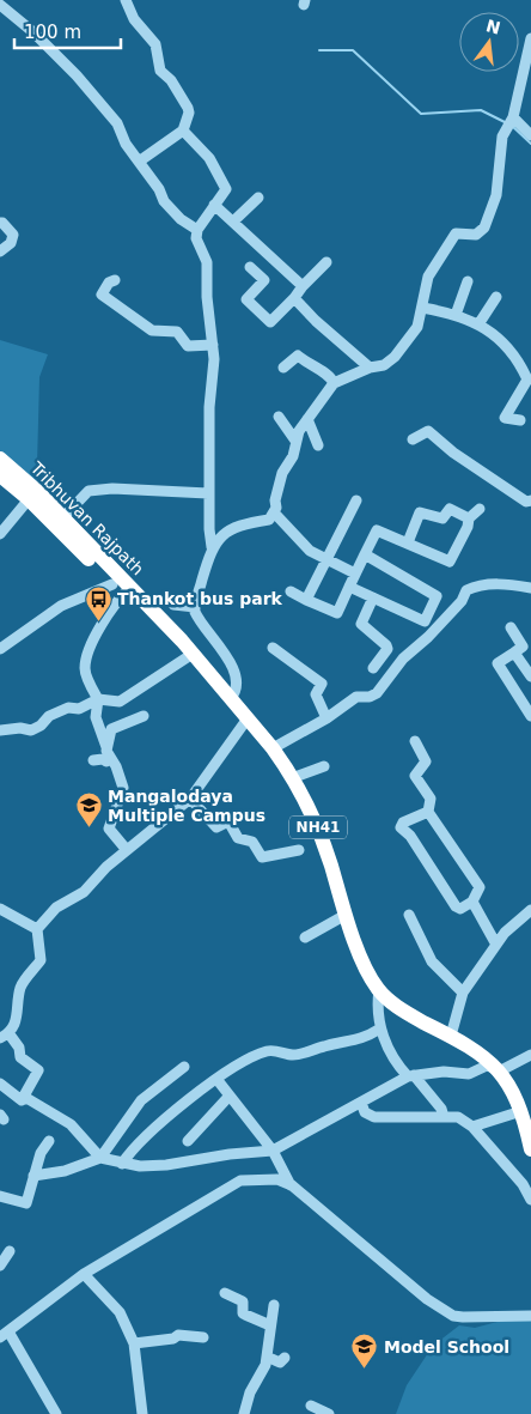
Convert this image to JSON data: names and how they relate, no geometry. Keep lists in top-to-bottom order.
{
  "streets": {
    "highway": ["Tribhuvan Rajpath", "NH41"]
  },
  "places": {
    "bus stop": ["Thankot bus park"],
    "school or university": ["Mangalodaya Multiple Campus", "Model School"]
  },
  "scale_bar": "100 m",
  "north": "top"
}
